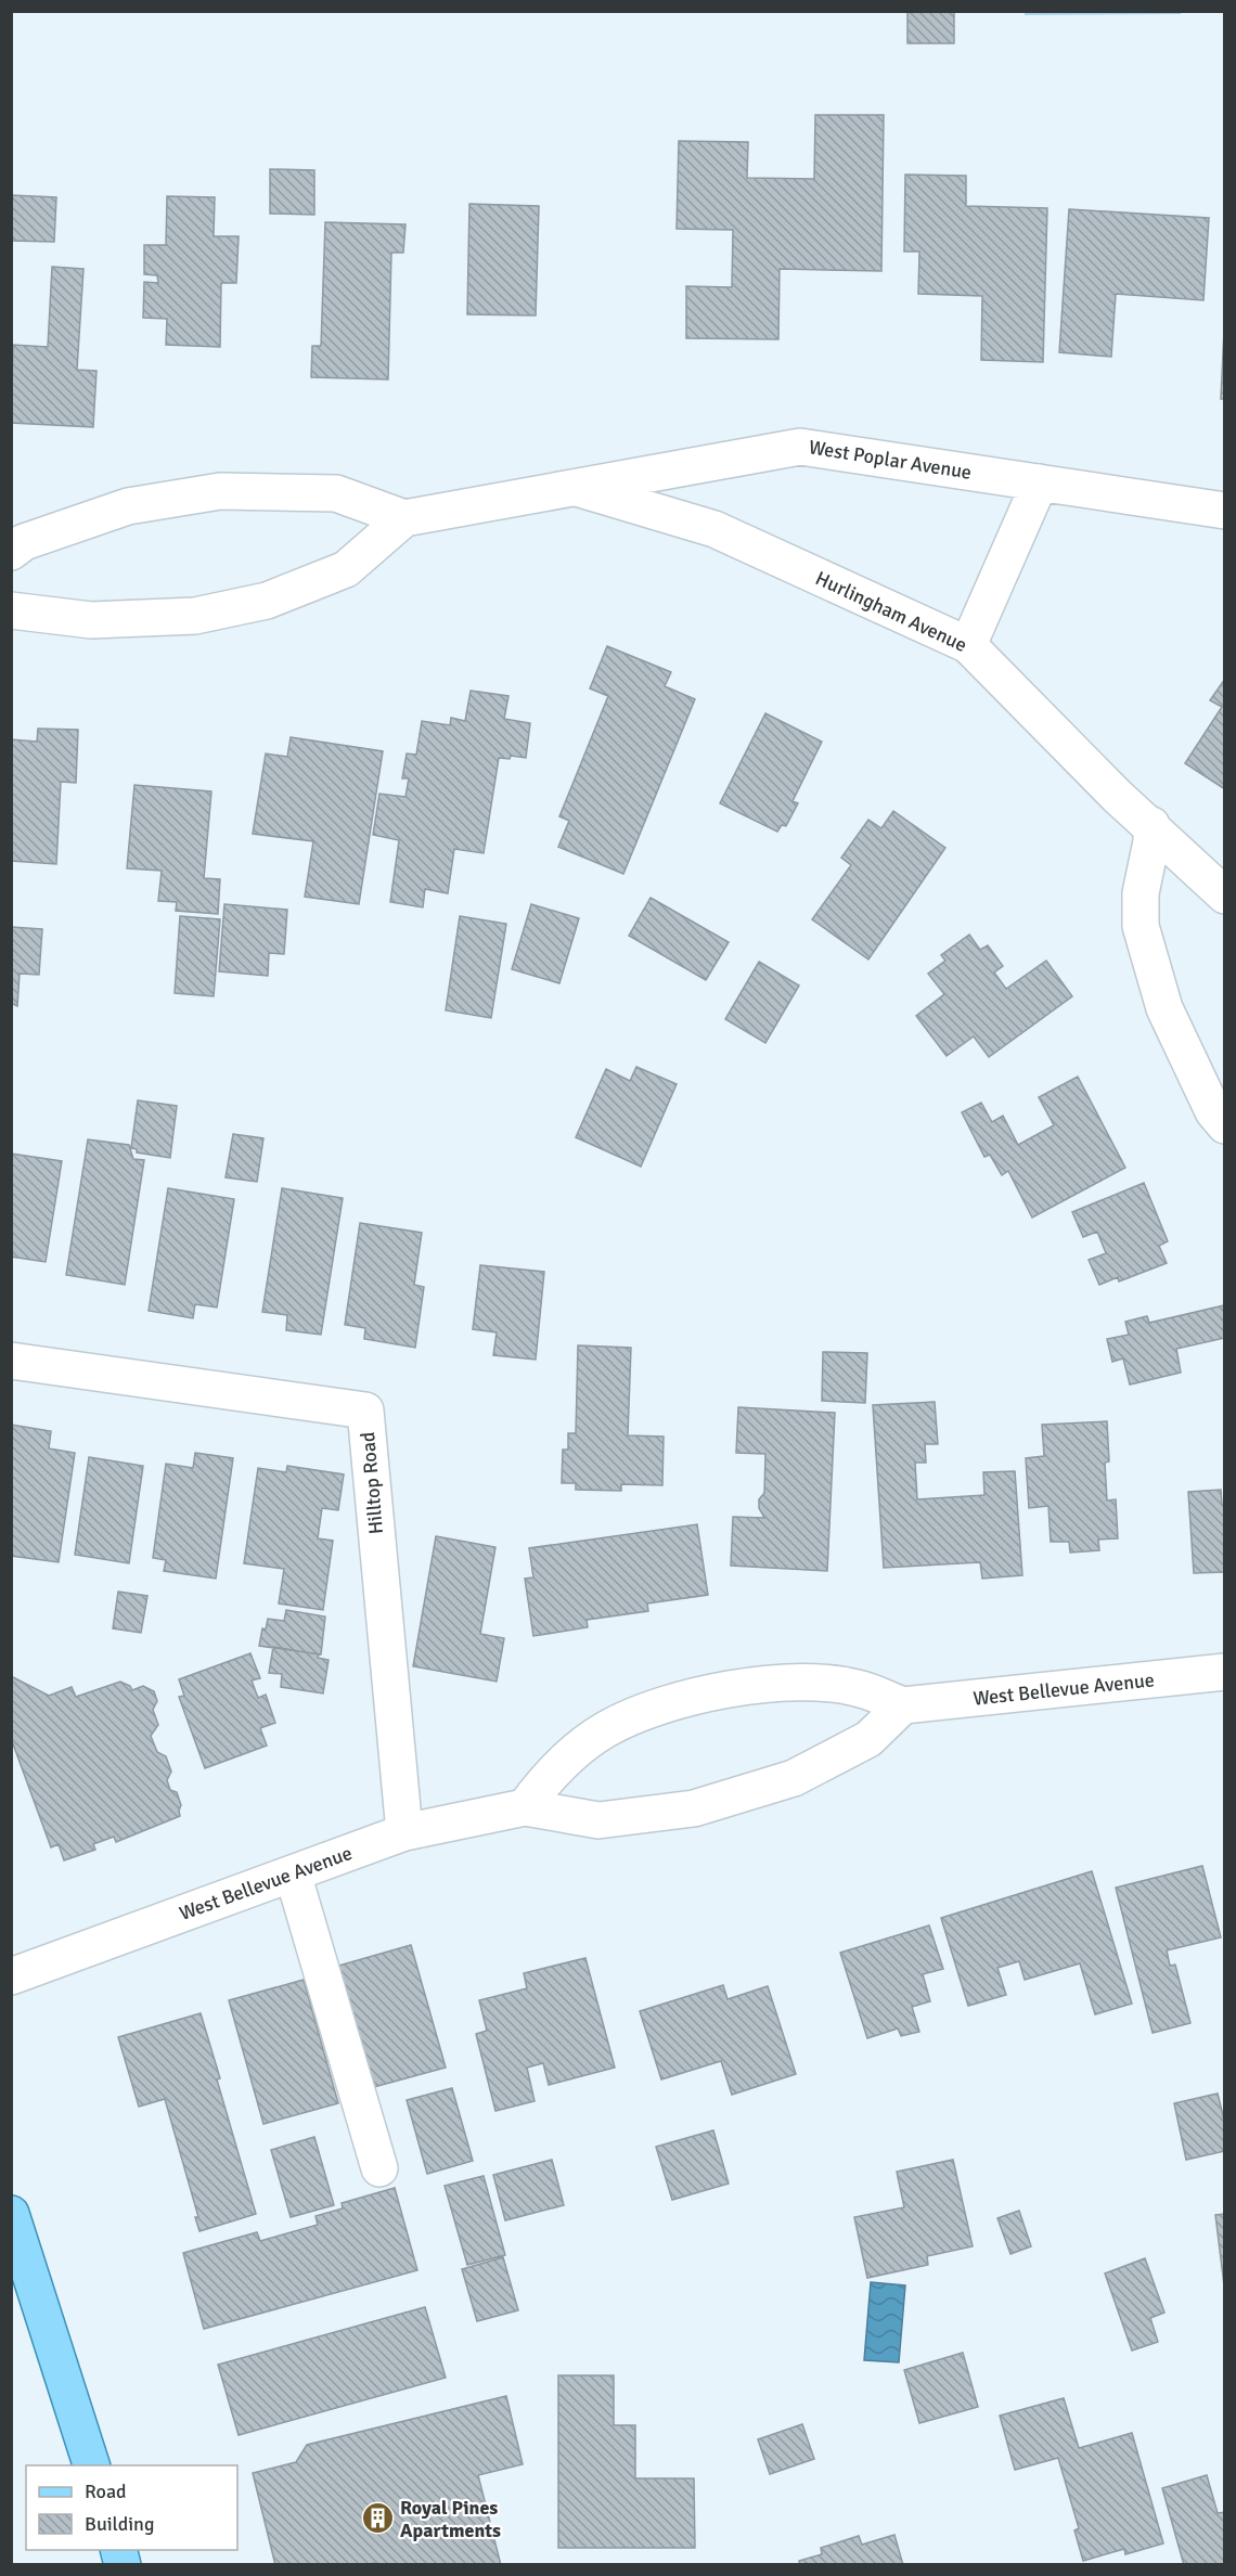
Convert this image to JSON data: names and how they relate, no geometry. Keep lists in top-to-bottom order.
{
  "streets": {
    "street": [
      "West Poplar Avenue",
      "Hurlingham Avenue",
      "Hilltop Road",
      "West Bellevue Avenue"
    ]
  },
  "crossings": [
    ["West Poplar Avenue", "Hurlingham Avenue"],
    ["Hilltop Road", "West Bellevue Avenue"]
  ],
  "places": {
    "building": ["Royal Pines Apartments"]
  },
  "legend": ["Road", "Building"]
}
